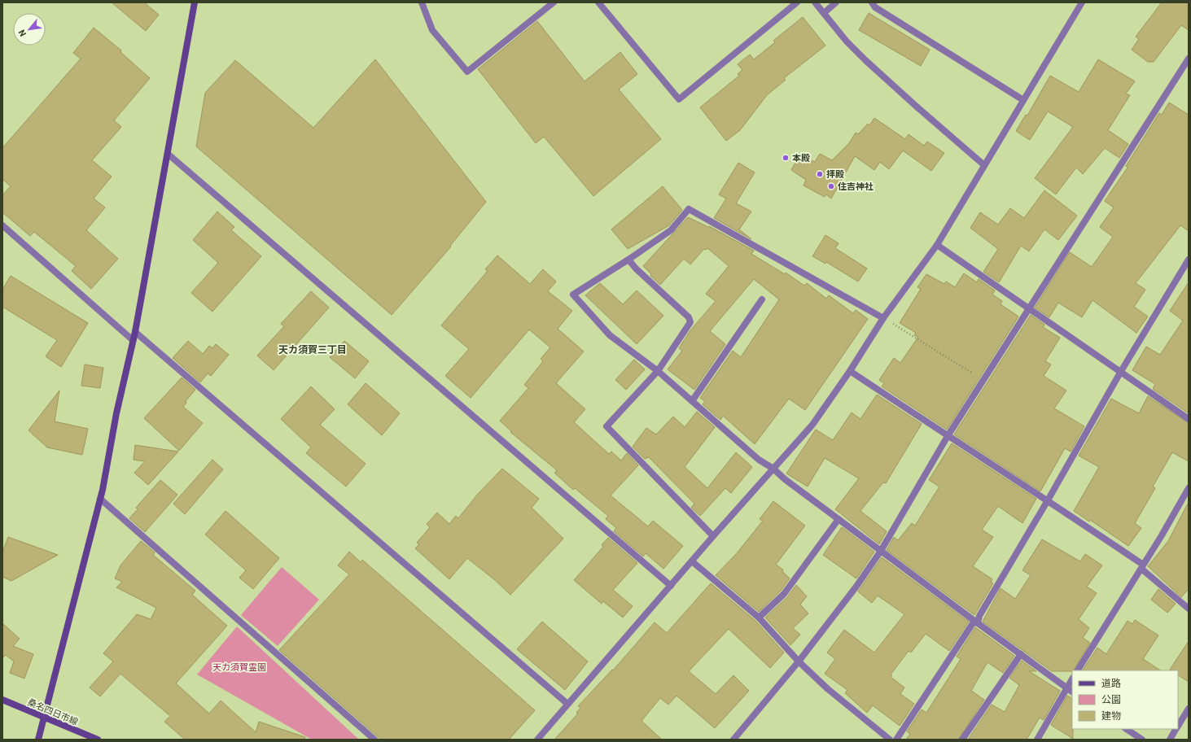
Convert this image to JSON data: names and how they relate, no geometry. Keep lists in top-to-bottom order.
{
  "streets": {
    "street": ["桑名四日市線"]
  },
  "districts": ["天カ須賀三丁目"],
  "parks": ["天カ須賀霊園"],
  "places": ["本殿", "拝殿", "住吉神社"],
  "legend": ["道路", "公園", "建物"],
  "north": "bottom left"
}
